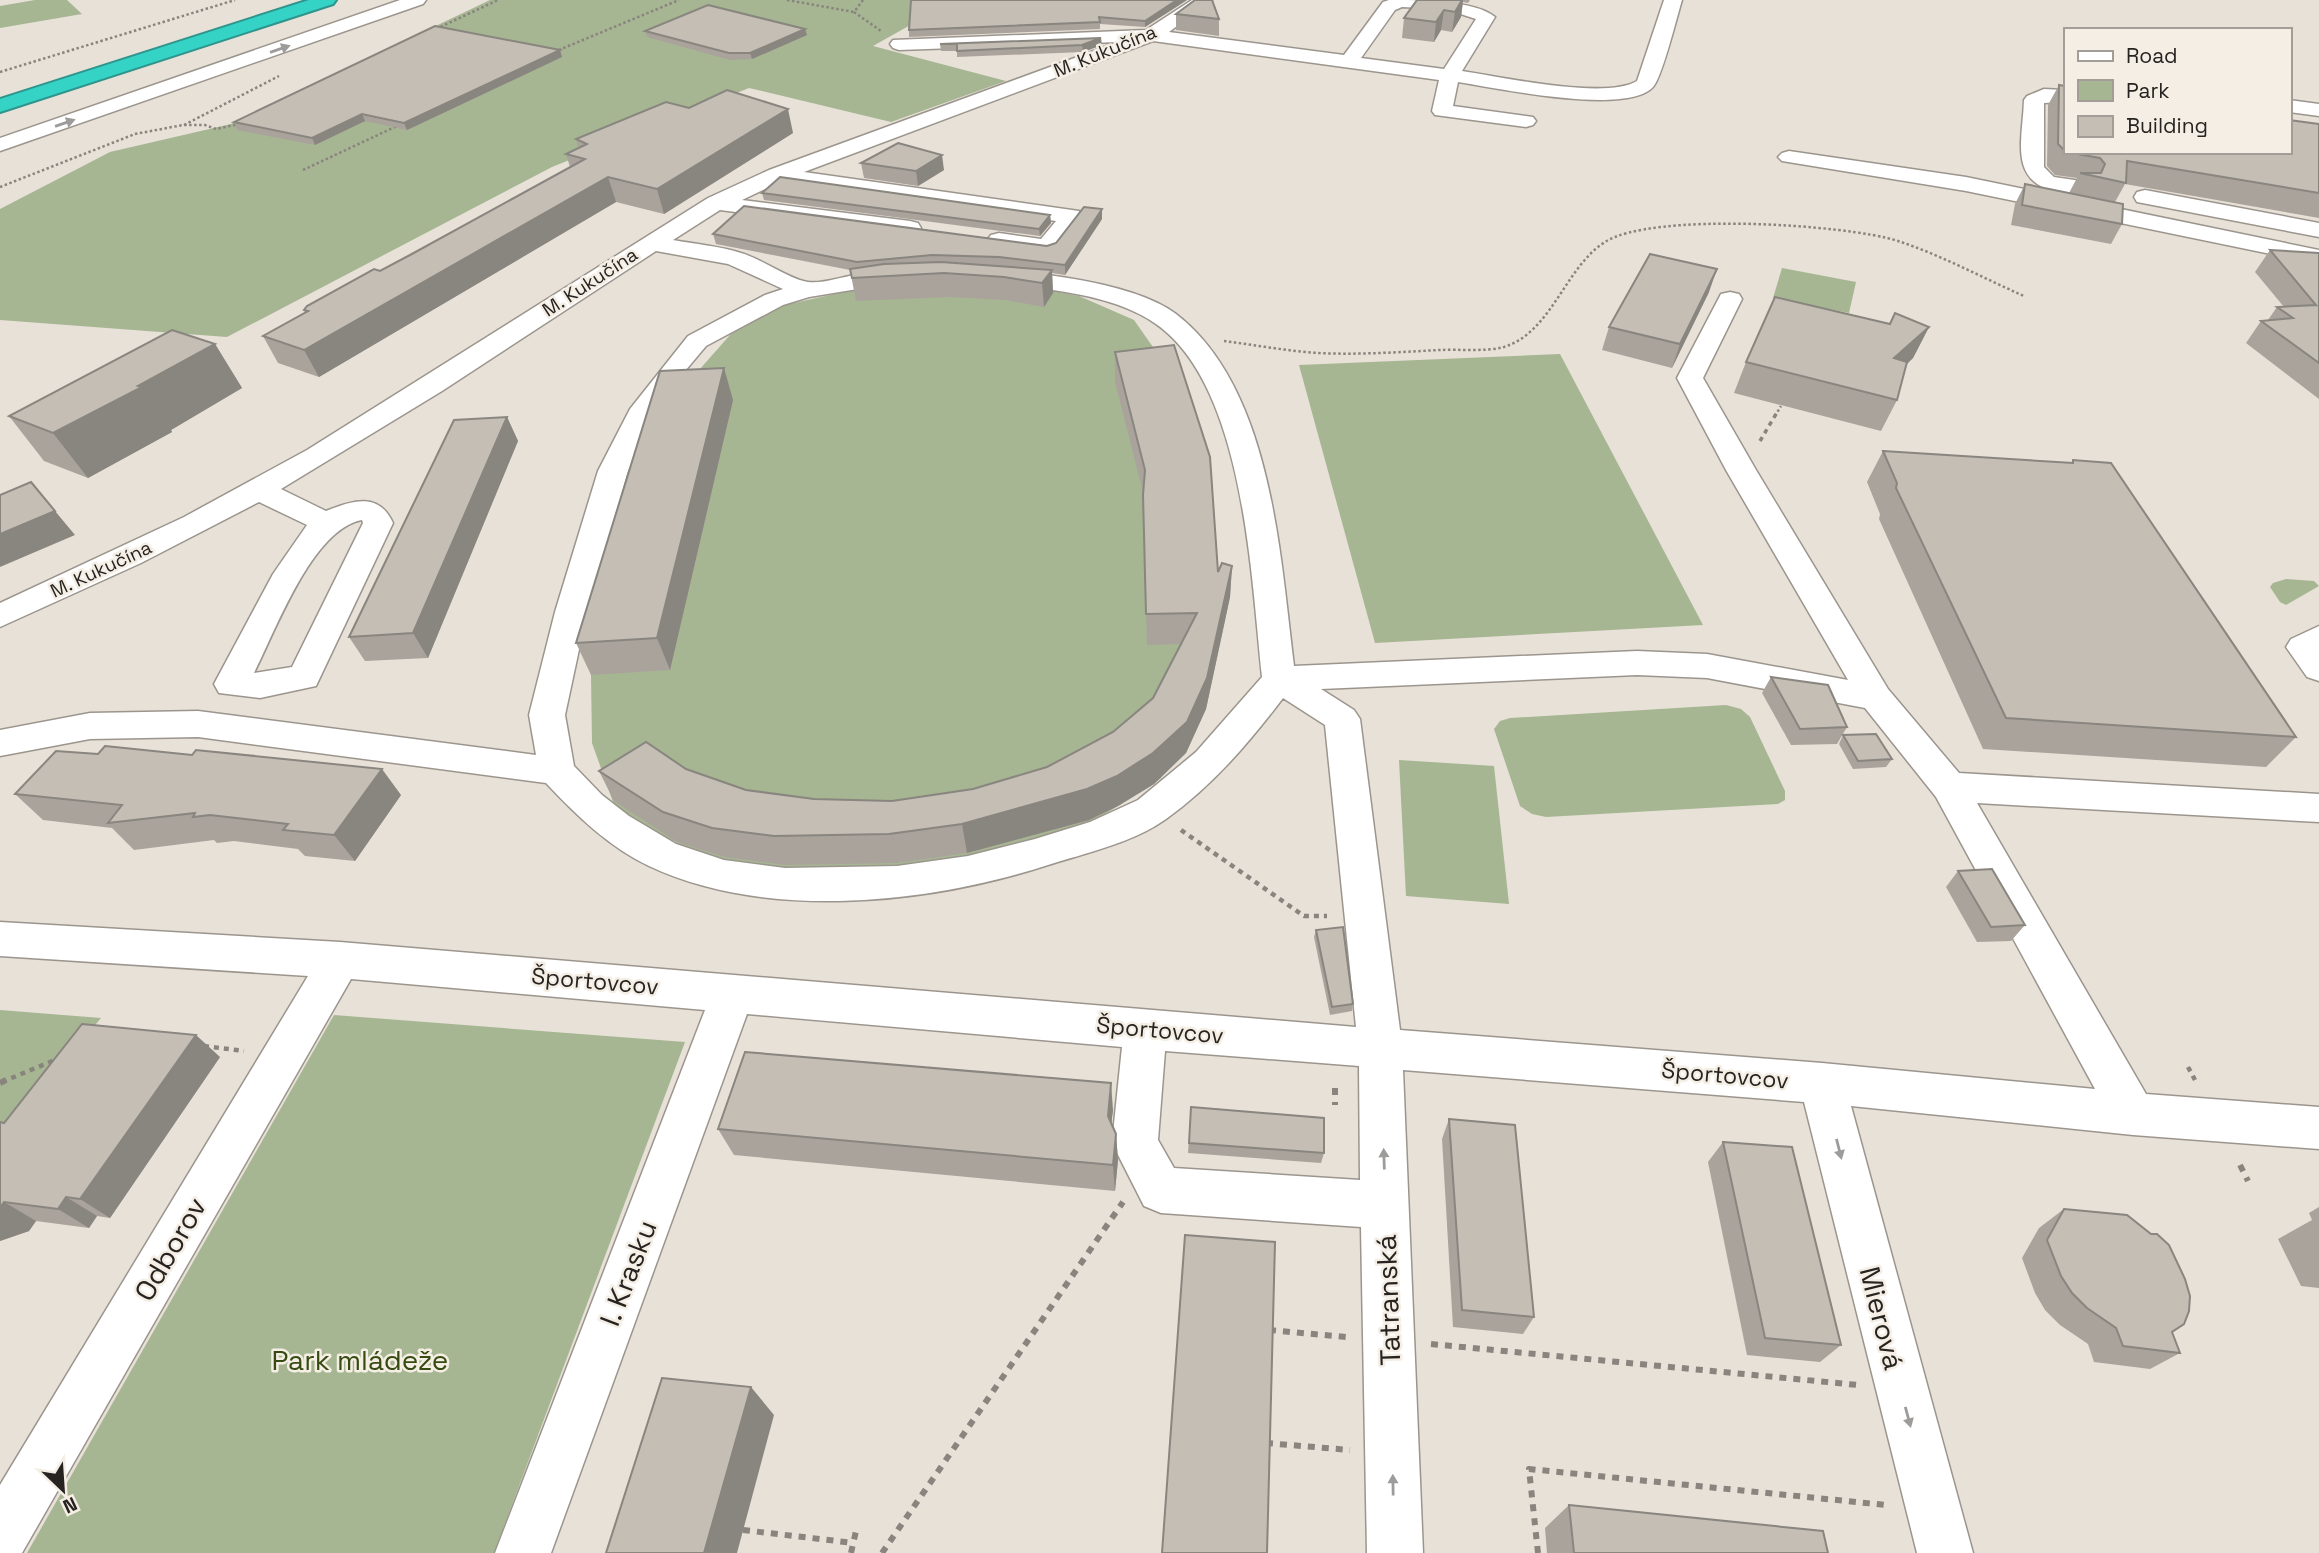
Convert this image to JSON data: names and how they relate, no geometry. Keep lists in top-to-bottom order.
{
  "streets": {
    "street": [
      "M. Kukučína",
      "Športovcov",
      "Odborov",
      "I. Krasku",
      "Tatranská",
      "Mierová"
    ]
  },
  "crossings": [
    ["Športovcov", "Odborov"],
    ["Športovcov", "I. Krasku"],
    ["Športovcov", "Tatranská"],
    ["Športovcov", "Mierová"]
  ],
  "one_way": ["Mierová"],
  "parks": ["Park mládeže"],
  "legend": ["Road", "Park", "Building"],
  "north": "bottom right"
}
